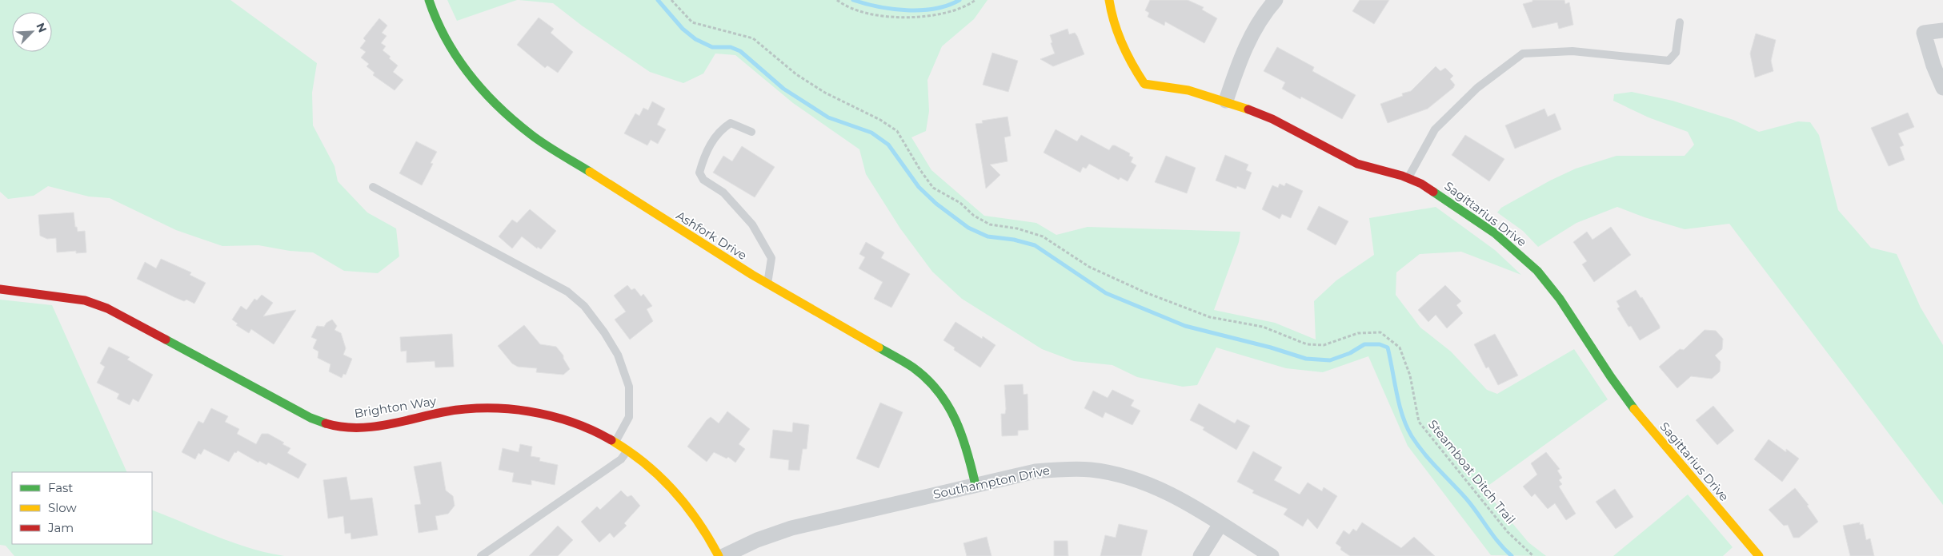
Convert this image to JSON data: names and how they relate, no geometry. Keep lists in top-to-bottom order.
{
  "streets": {
    "street": [
      "Sagittarius Drive",
      "Ashfork Drive",
      "Brighton Way",
      "Southampton Drive"
    ],
    "path": ["Steamboat Ditch Trail"]
  },
  "crossings": [
    ["Ashfork Drive", "Southampton Drive"]
  ],
  "legend": ["Fast", "Slow", "Jam"],
  "north": "top right"
}
